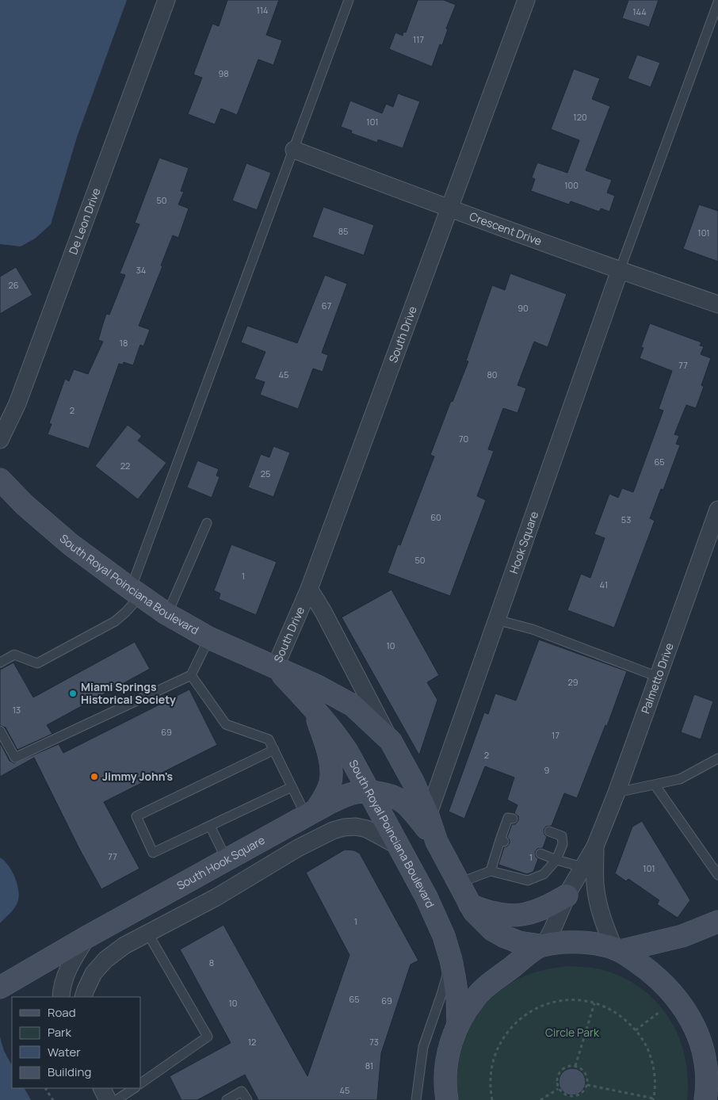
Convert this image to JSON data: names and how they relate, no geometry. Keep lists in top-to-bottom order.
{
  "streets": {
    "main road": ["South Royal Poinciana Boulevard", "South Hook Square"],
    "street": [
      "De Leon Drive",
      "Crescent Drive",
      "South Drive",
      "Hook Square",
      "Palmetto Drive"
    ]
  },
  "crossings": [
    ["Crescent Drive", "South Drive"],
    ["Crescent Drive", "Hook Square"],
    ["South Drive", "South Royal Poinciana Boulevard"],
    ["Hook Square", "South Royal Poinciana Boulevard"],
    ["South Royal Poinciana Boulevard", "Palmetto Drive"],
    ["South Royal Poinciana Boulevard", "South Hook Square"]
  ],
  "parks": ["Circle Park"],
  "places": ["Miami Springs Historical Society", "Jimmy John's"],
  "house_numbers": [
    "114",
    "144",
    "117",
    "98",
    "120",
    "101",
    "100",
    "50",
    "85",
    "101",
    "34",
    "26",
    "67",
    "90",
    "18",
    "77",
    "45",
    "80",
    "2",
    "70",
    "65",
    "22",
    "25",
    "60",
    "53",
    "50",
    "1",
    "41",
    "10",
    "29",
    "13",
    "69",
    "17",
    "2",
    "9",
    "77",
    "1",
    "101",
    "1",
    "8",
    "65",
    "69",
    "10",
    "12",
    "73",
    "81",
    "45"
  ],
  "legend": [
    "Road",
    "Park",
    "Water",
    "Building"
  ]
}
